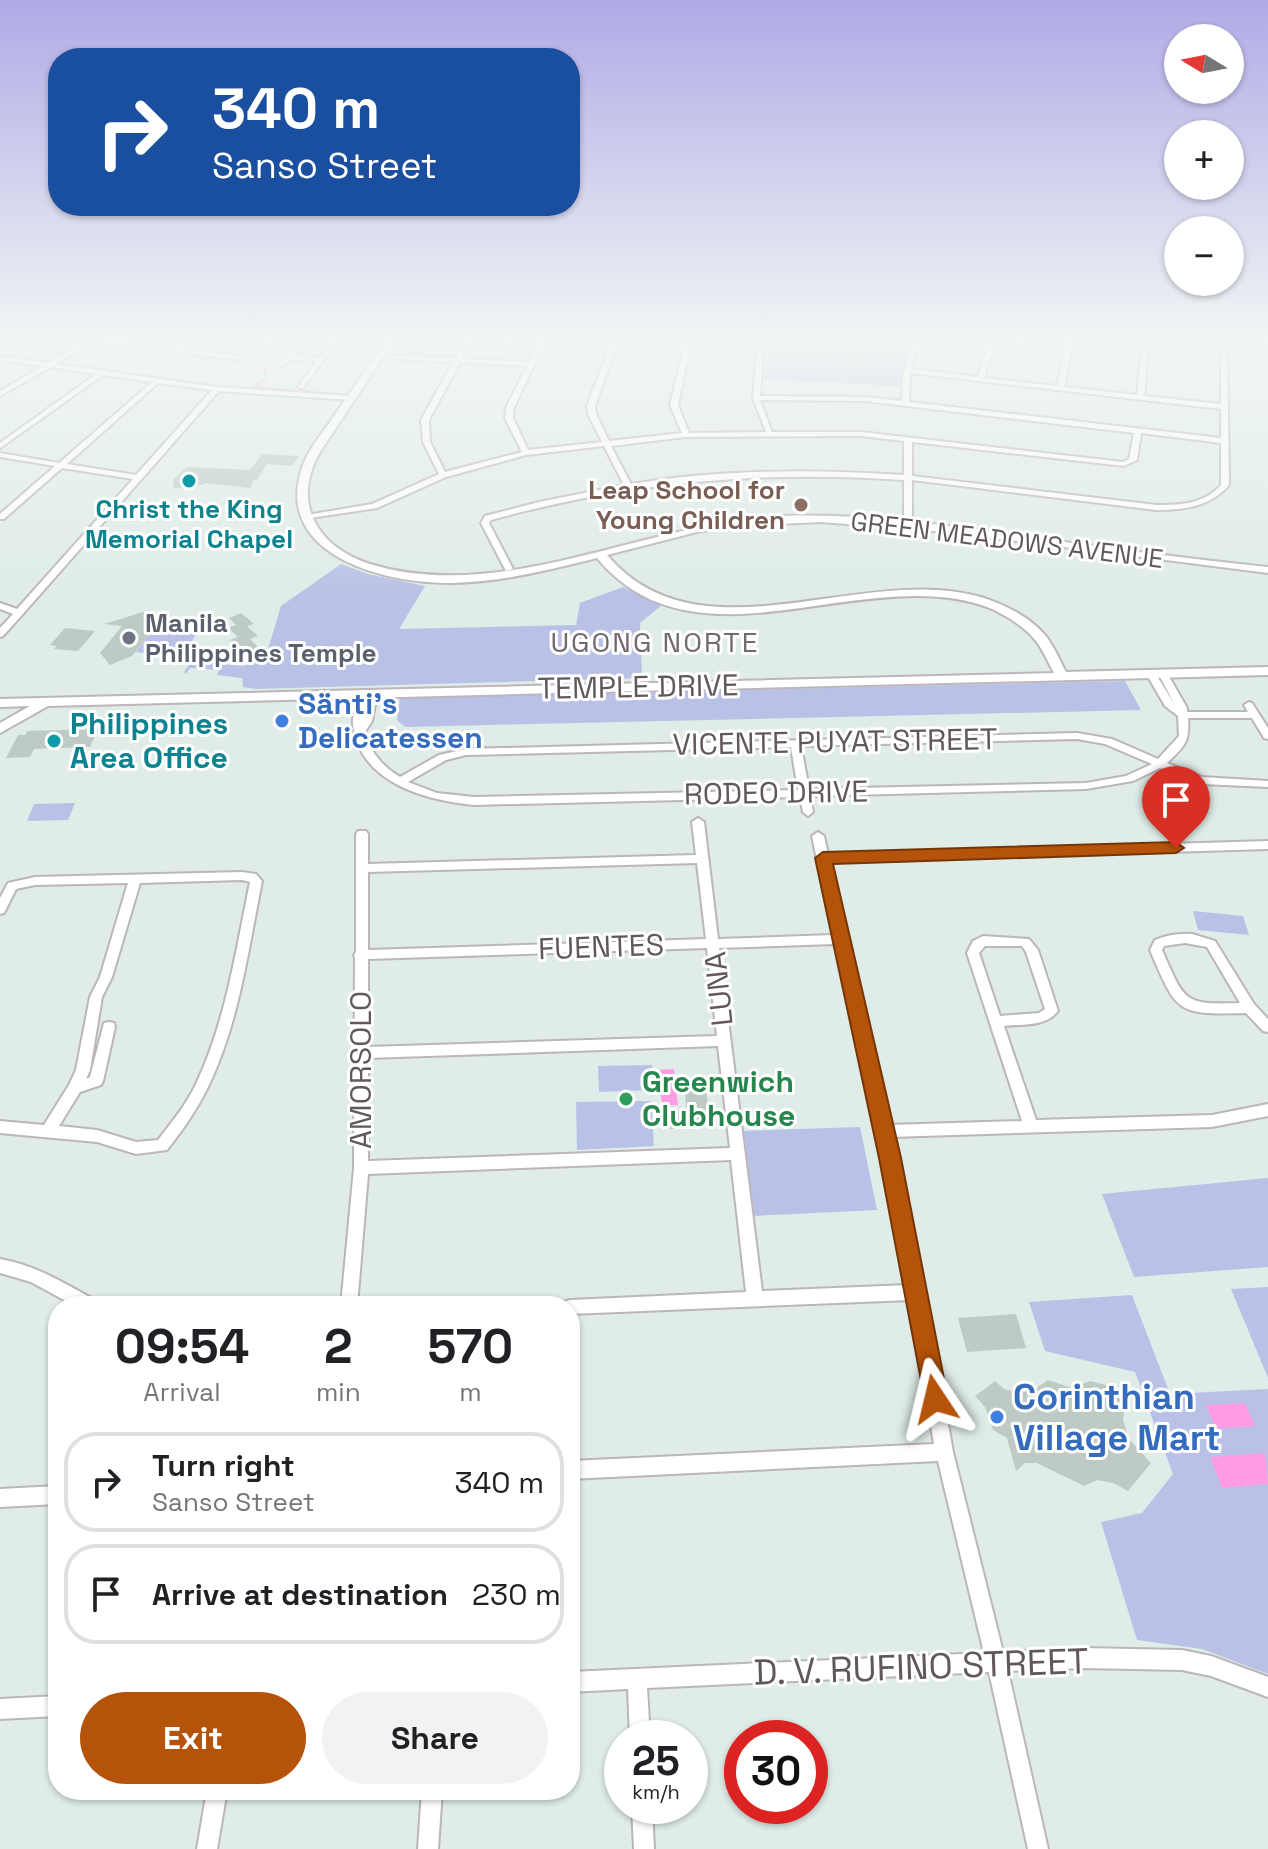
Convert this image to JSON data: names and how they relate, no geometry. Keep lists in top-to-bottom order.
{
  "streets": {
    "street": [
      "GREEN MEADOWS AVENUE",
      "TEMPLE DRIVE",
      "VICENTE PUYAT STREET",
      "RODEO DRIVE",
      "FUENTES",
      "LUNA",
      "AMORSOLO",
      "D. V. RUFINO STREET"
    ]
  },
  "crossings": [
    ["TEMPLE DRIVE", "RODEO DRIVE"],
    ["VICENTE PUYAT STREET", "RODEO DRIVE"],
    ["FUENTES", "LUNA"],
    ["FUENTES", "AMORSOLO"]
  ],
  "districts": ["UGONG NORTE"],
  "places": [
    "Christ the King Memorial Chapel",
    "Leap School for Young Children",
    "Manila Philippines Temple",
    "Sänti's Delicatessen",
    "Philippines Area Office",
    "Greenwich Clubhouse",
    "Corinthian Village Mart"
  ],
  "north": "left",
  "page": {
    "map_buttons": ["+", "−"],
    "turn": ["340 m", "Sanso Street"],
    "eta": [
      "09:54",
      "Arrival",
      "2",
      "min",
      "570",
      "m"
    ],
    "list": [
      {
        "name": "Turn right",
        "note": "Sanso Street",
        "value": "340 m"
      },
      {
        "name": "Arrive at destination",
        "value": "230 m"
      }
    ],
    "buttons": ["Exit", "Share"],
    "speed": "25 km/h",
    "limit": "30"
  }
}
